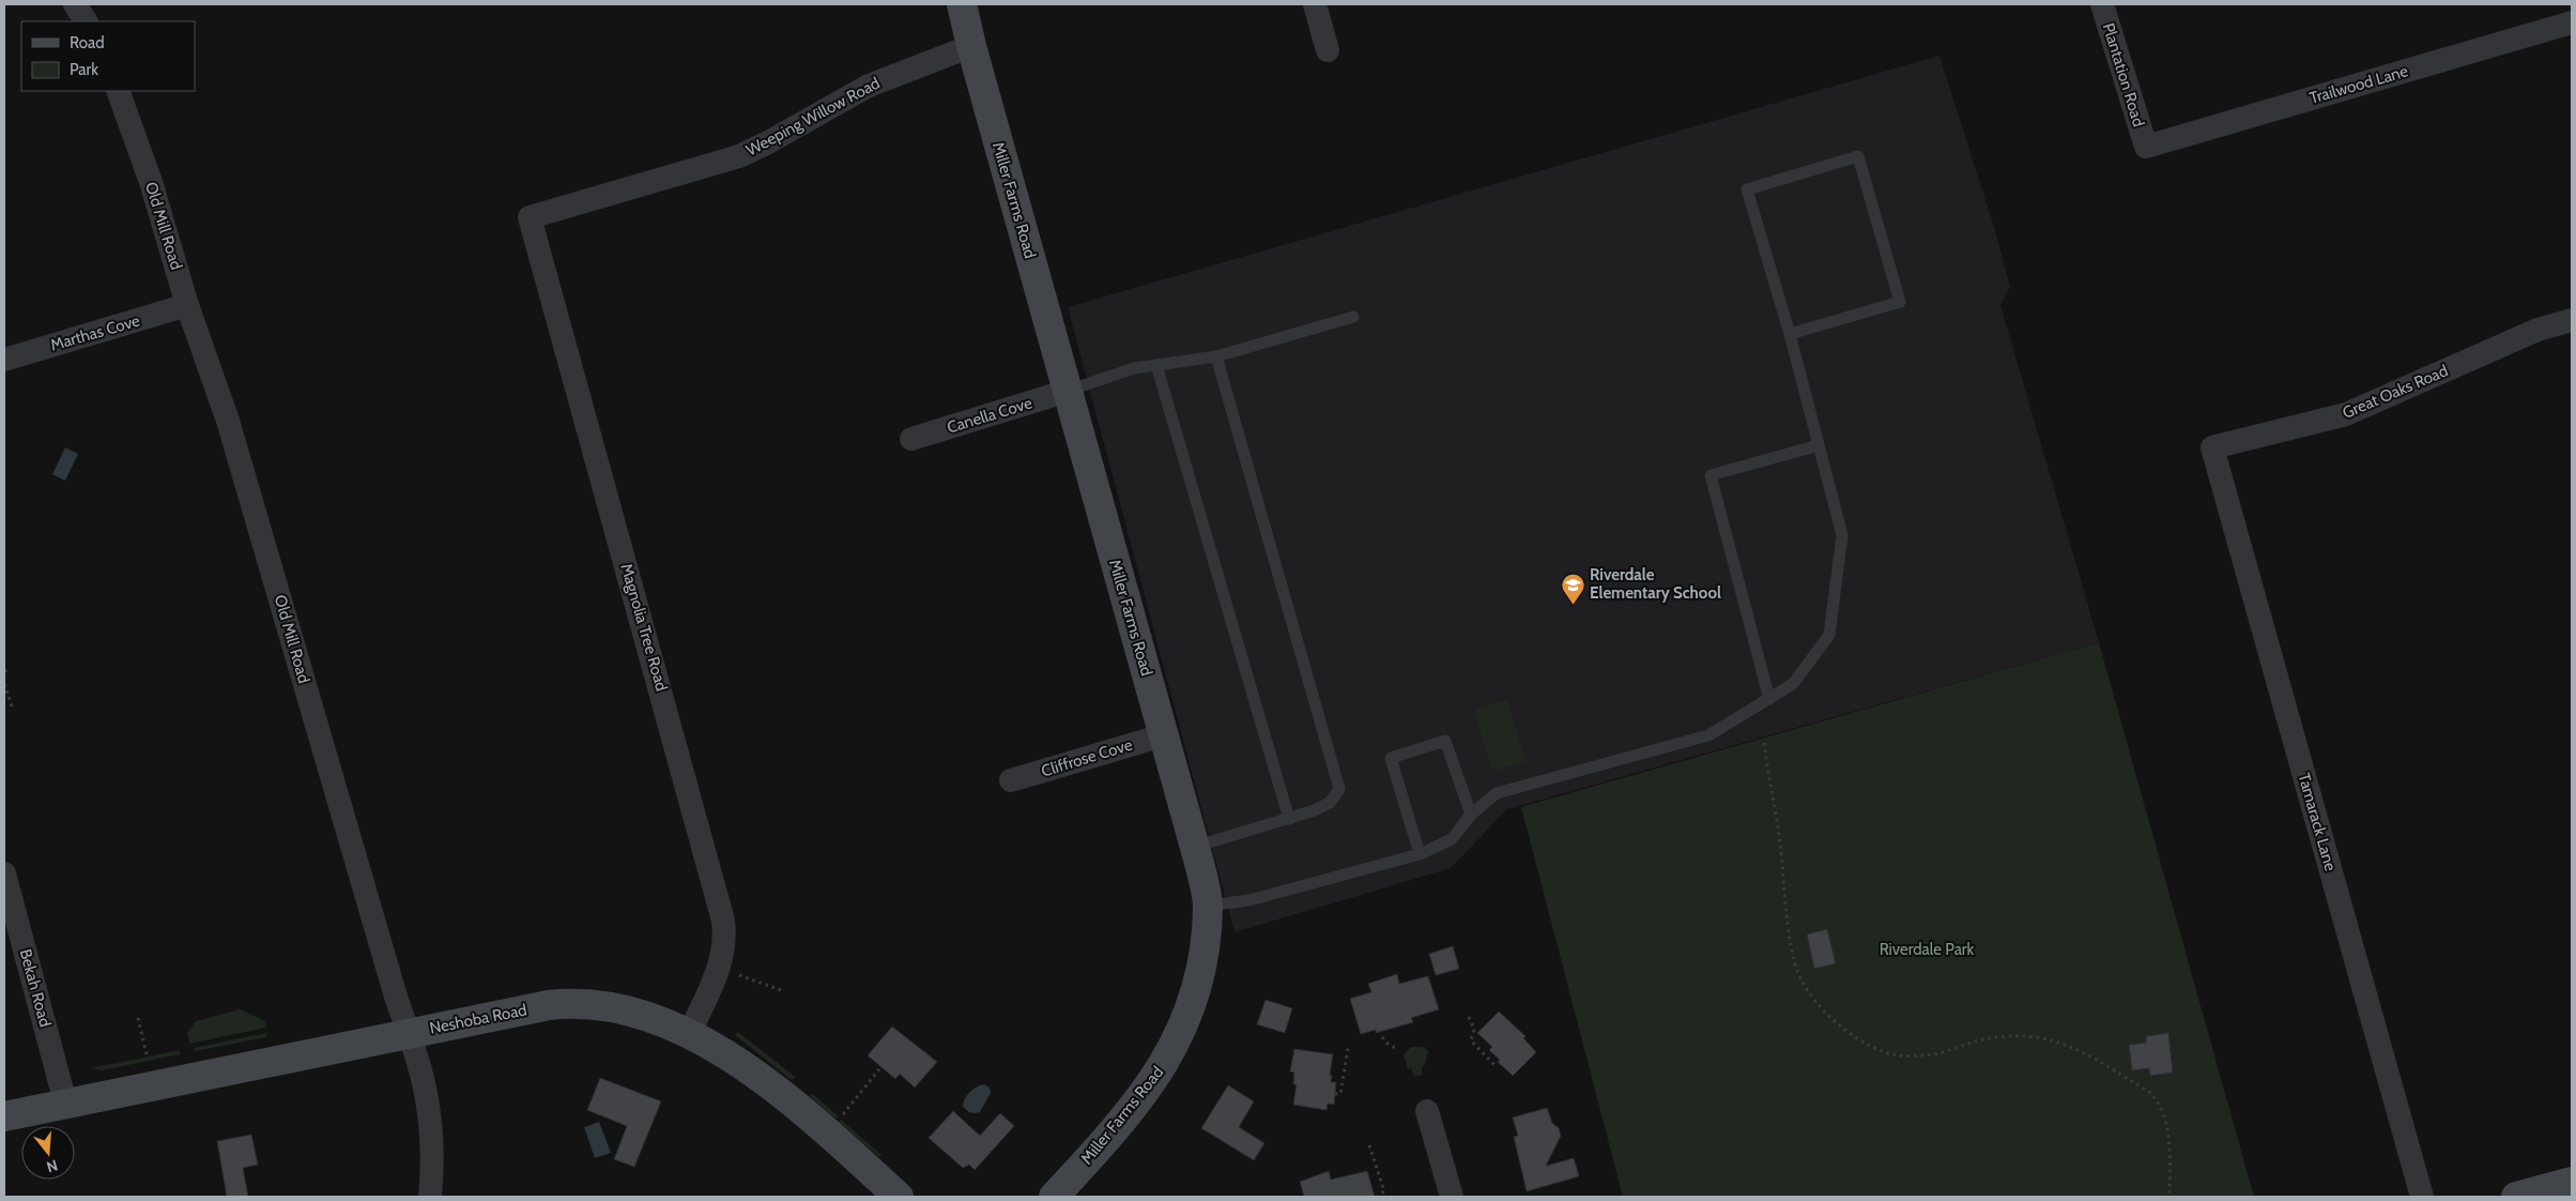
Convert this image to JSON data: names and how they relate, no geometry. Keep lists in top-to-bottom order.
{
  "streets": {
    "street": [
      "Plantation Road",
      "Trailwood Lane",
      "Weeping Willow Road",
      "Miller Farms Road",
      "Old Mill Road",
      "Marthas Cove",
      "Great Oaks Road",
      "Canella Cove",
      "Magnolia Tree Road",
      "Cliffrose Cove",
      "Tamarack Lane",
      "Bekah Road",
      "Neshoba Road"
    ]
  },
  "crossings": [
    ["Plantation Road", "Trailwood Lane"],
    ["Weeping Willow Road", "Miller Farms Road"],
    ["Weeping Willow Road", "Magnolia Tree Road"],
    ["Miller Farms Road", "Canella Cove"],
    ["Miller Farms Road", "Cliffrose Cove"],
    ["Old Mill Road", "Marthas Cove"],
    ["Old Mill Road", "Neshoba Road"],
    ["Great Oaks Road", "Tamarack Lane"],
    ["Magnolia Tree Road", "Neshoba Road"],
    ["Bekah Road", "Neshoba Road"]
  ],
  "parks": ["Riverdale Park"],
  "places": {
    "school or university": ["Riverdale Elementary School"]
  },
  "legend": ["Road", "Park"],
  "north": "bottom"
}
